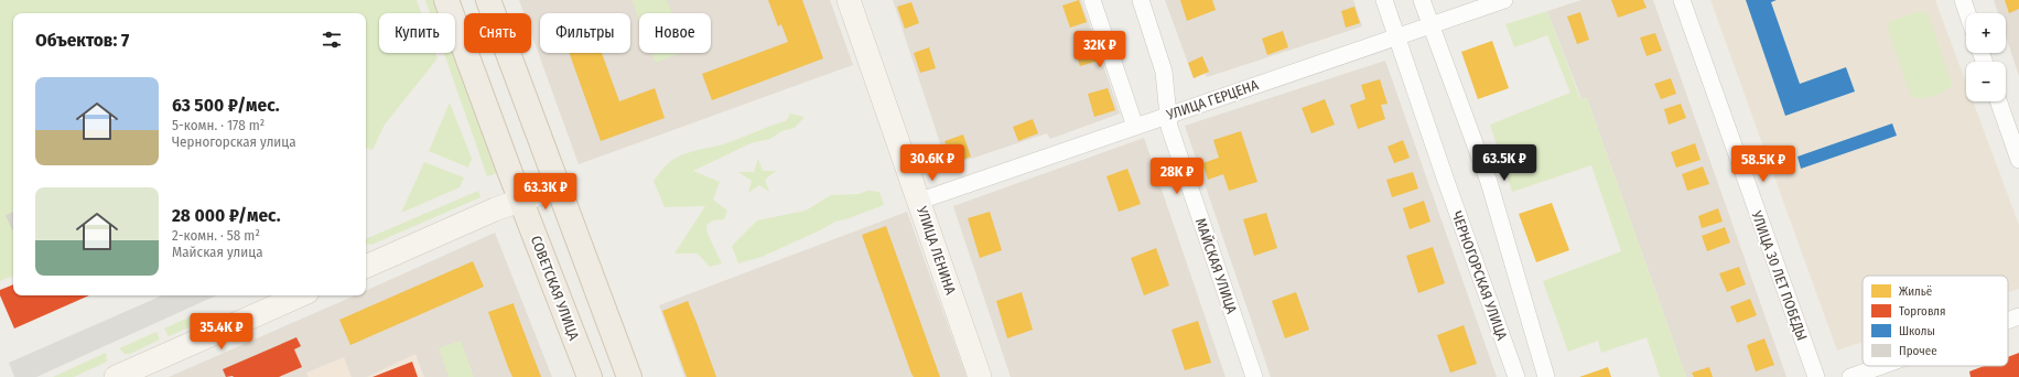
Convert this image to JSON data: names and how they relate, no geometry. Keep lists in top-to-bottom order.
{
  "streets": {
    "main road": ["УЛИЦА ЛЕНИНА", "СОВЕТСКАЯ УЛИЦА"],
    "street": [
      "УЛИЦА ГЕРЦЕНА",
      "МАЙСКАЯ УЛИЦА",
      "ЧЕРНОГОРСКАЯ УЛИЦА",
      "УЛИЦА 30 ЛЕТ ПОБЕДЫ"
    ]
  },
  "crossings": [
    ["УЛИЦА ГЕРЦЕНА", "УЛИЦА ЛЕНИНА"],
    ["УЛИЦА ГЕРЦЕНА", "МАЙСКАЯ УЛИЦА"],
    ["УЛИЦА ГЕРЦЕНА", "ЧЕРНОГОРСКАЯ УЛИЦА"]
  ],
  "legend": [
    "Жильё",
    "Торговля",
    "Школы",
    "Прочее"
  ],
  "page": {
    "map_buttons": ["+", "−"],
    "chip": [
      "Купить",
      "Снять",
      "Фильтры",
      "Новое"
    ],
    "heading": "Объектов: 7",
    "price": [
      "32K ₽",
      "30.6K ₽",
      "63.5K ₽",
      "58.5K ₽",
      "28K ₽",
      "63.3K ₽",
      "35.4K ₽"
    ],
    "list": [
      {
        "name": "63 500 ₽/мес.",
        "note": "5-комн. · 178 m² · Черногорская улица"
      },
      {
        "name": "28 000 ₽/мес.",
        "note": "2-комн. · 58 m² · Майская улица"
      }
    ]
  }
}
